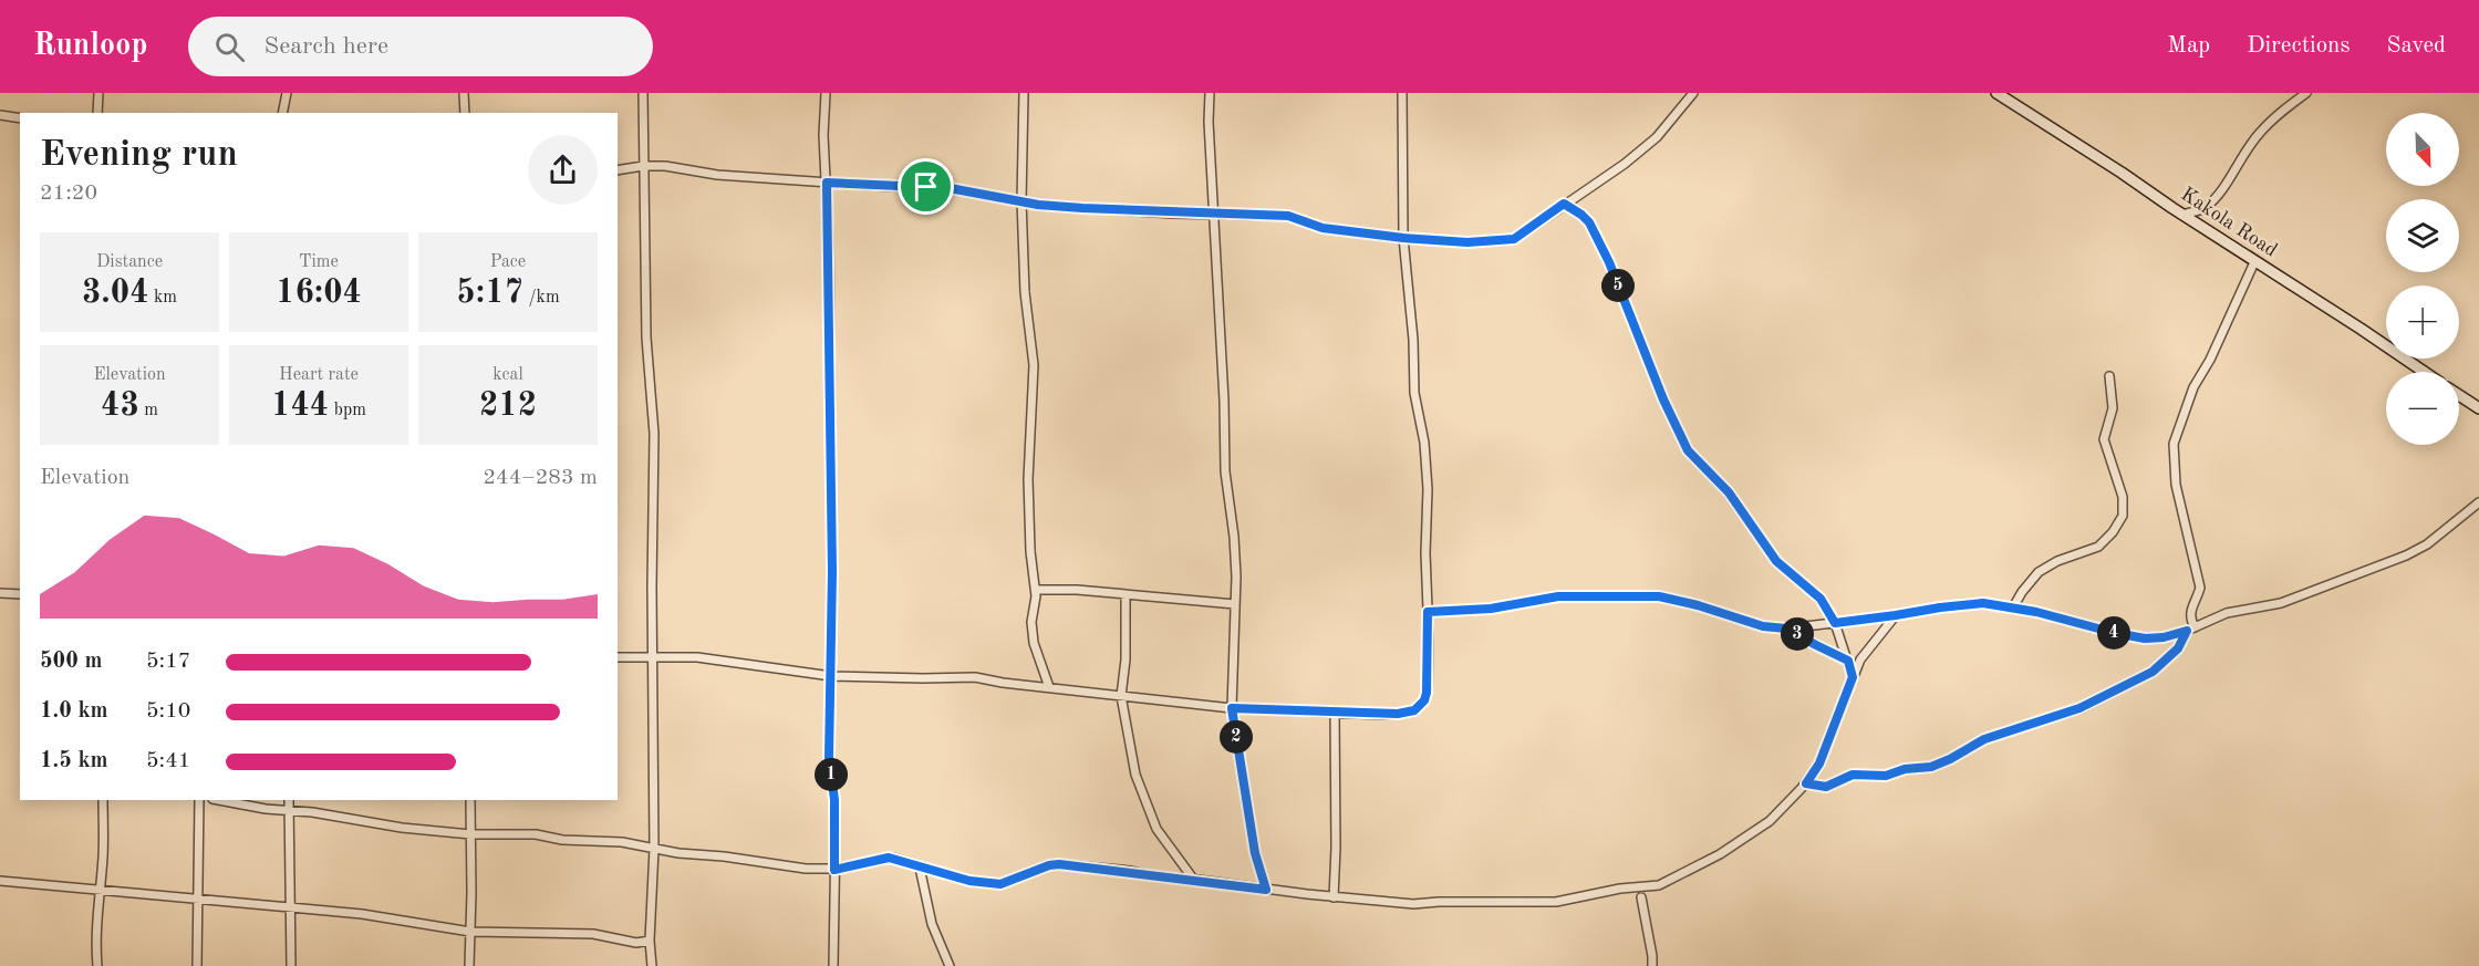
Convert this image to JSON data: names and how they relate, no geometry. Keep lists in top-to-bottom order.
{
  "streets": {
    "main road": ["Kakola Road"]
  },
  "north": "bottom right",
  "page": {
    "header": "Runloop",
    "search": "Search here",
    "nav": ["Map", "Directions", "Saved"],
    "map_buttons": ["+", "−"],
    "heading": ["Evening run", "21:20"],
    "stats": [
      ["Distance", "3.04 km"],
      ["Time", "16:04"],
      ["Pace", "5:17 /km"],
      ["Elevation", "43 m"],
      ["Heart rate", "144 bpm"],
      ["kcal", "212"]
    ],
    "pins": [
      "5",
      "4",
      "3",
      "2",
      "1"
    ],
    "chart": ["Elevation", "244–283 m"],
    "list": [
      {
        "name": "500 m",
        "note": "5:17"
      },
      {
        "name": "1.0 km",
        "note": "5:10"
      },
      {
        "name": "1.5 km",
        "note": "5:41"
      }
    ]
  }
}
